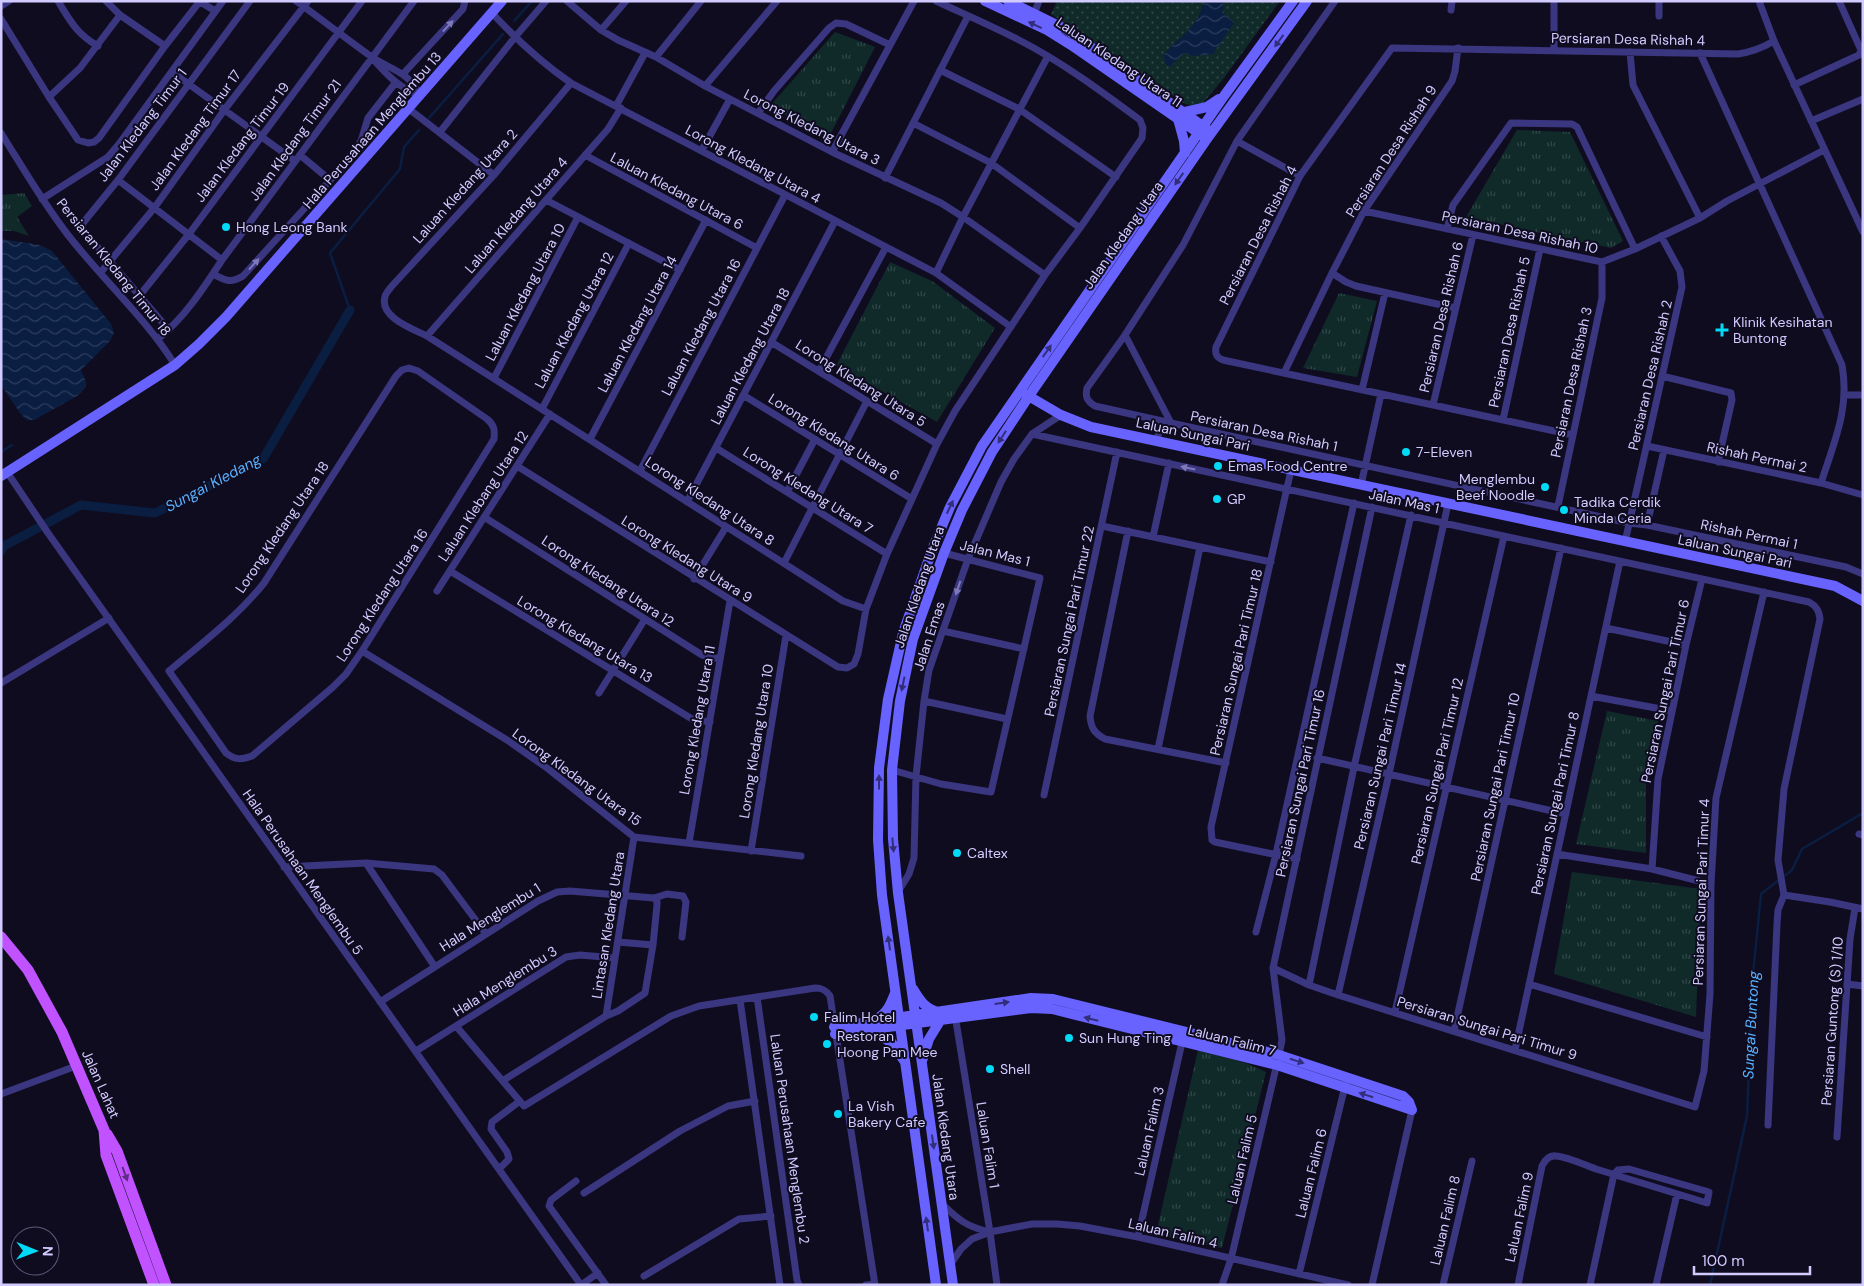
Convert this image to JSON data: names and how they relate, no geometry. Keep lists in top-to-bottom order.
{
  "streets": {
    "main road": [
      "Laluan Kledang Utara 11",
      "Hala Perusahaan Menglembu 13",
      "Jalan Kledang Utara",
      "Laluan Sungai Pari",
      "Laluan Falim 7",
      "Jalan Lahat"
    ],
    "street": [
      "Persiaran Desa Rishah 4",
      "Jalan Kledang Timur 1",
      "Lorong Kledang Utara 3",
      "Jalan Kledang Timur 17",
      "Jalan Kledang Timur 21",
      "Jalan Kledang Timur 19",
      "Persiaran Desa Rishah 9",
      "Lorong Kledang Utara 4",
      "Laluan Kledang Utara 2",
      "Laluan Kledang Utara 6",
      "Laluan Kledang Utara 4",
      "Persiaran Desa Rishah 10",
      "Persiaran Kledang Timur 18",
      "Laluan Kledang Utara 10",
      "Persiaran Desa Rishah 6",
      "Laluan Kledang Utara 12",
      "Laluan Kledang Utara 14",
      "Laluan Kledang Utara 16",
      "Persiaran Desa Rishah 5",
      "Laluan Kledang Utara 18",
      "Persiaran Desa Rishah 2",
      "Persiaran Desa Rishah 3",
      "Lorong Kledang Utara 5",
      "Persiaran Desa Rishah 1",
      "Lorong Kledang Utara 6",
      "Rishah Permai 2",
      "Lorong Kledang Utara 7",
      "Laluan Klebang Utara 12",
      "Lorong Kledang Utara 8",
      "Jalan Mas 1",
      "Lorong Kledang Utara 18",
      "Rishah Permai 1",
      "Lorong Kledang Utara 9",
      "Lorong Kledang Utara 12",
      "Lorong Kledang Utara 16",
      "Persiaran Sungai Pari Timur 22",
      "Jalan Emas",
      "Lorong Kledang Utara 13",
      "Persiaran Sungai Pari Timur 18",
      "Persiaran Sungai Pari Timur 6",
      "Lorong Kledang Utara 11",
      "Lorong Kledang Utara 10",
      "Persiaran Sungai Pari Timur 14",
      "Persiaran Sungai Pari Timur 12",
      "Lorong Kledang Utara 15",
      "Persiaran Sungai Pari Timur 16",
      "Persiaran Sungai Pari Timur 10",
      "Persiaran Sungai Pari Timur 8",
      "Hala Perusahaan Menglembu 5",
      "Persiaran Sungai Pari Timur 4",
      "Hala Menglembu 1",
      "Lintasan Kledang Utara",
      "Hala Menglembu 3",
      "Persiaran Guntong (S) 1/10",
      "Persiaran Sungai Pari Timur 9",
      "Laluan Falim 3",
      "Laluan Perusahaan Menglembu 2",
      "Laluan Falim 1",
      "Laluan Falim 5",
      "Laluan Falim 6",
      "Laluan Falim 9",
      "Laluan Falim 8",
      "Laluan Falim 4"
    ]
  },
  "crossings": [
    ["Persiaran Desa Rishah 4", "Persiaran Desa Rishah 9"],
    ["Persiaran Desa Rishah 4", "Persiaran Desa Rishah 6"],
    ["Persiaran Desa Rishah 4", "Persiaran Desa Rishah 5"],
    ["Persiaran Desa Rishah 4", "Persiaran Desa Rishah 3"],
    ["Laluan Kledang Utara 11", "Jalan Kledang Utara"],
    ["Jalan Kledang Timur 1", "Jalan Kledang Timur 17"],
    ["Lorong Kledang Utara 3", "Laluan Kledang Utara 4"],
    ["Jalan Kledang Timur 17", "Persiaran Kledang Timur 18"],
    ["Hala Perusahaan Menglembu 13", "Lorong Kledang Utara 4"],
    ["Hala Perusahaan Menglembu 13", "Persiaran Kledang Timur 18"],
    ["Hala Perusahaan Menglembu 13", "Hala Perusahaan Menglembu 5"],
    ["Jalan Kledang Timur 21", "Persiaran Kledang Timur 18"],
    ["Persiaran Desa Rishah 9", "Persiaran Desa Rishah 10"],
    ["Lorong Kledang Utara 4", "Laluan Kledang Utara 2"],
    ["Lorong Kledang Utara 4", "Laluan Kledang Utara 4"],
    ["Lorong Kledang Utara 4", "Laluan Kledang Utara 16"],
    ["Lorong Kledang Utara 4", "Laluan Kledang Utara 18"],
    ["Laluan Kledang Utara 2", "Lorong Kledang Utara 8"],
    ["Laluan Kledang Utara 6", "Laluan Kledang Utara 4"],
    ["Laluan Kledang Utara 6", "Laluan Kledang Utara 14"],
    ["Laluan Kledang Utara 6", "Laluan Kledang Utara 16"],
    ["Laluan Kledang Utara 4", "Lorong Kledang Utara 8"],
    ["Persiaran Desa Rishah 10", "Persiaran Desa Rishah 6"],
    ["Persiaran Desa Rishah 10", "Persiaran Desa Rishah 5"],
    ["Persiaran Desa Rishah 10", "Persiaran Desa Rishah 2"],
    ["Persiaran Desa Rishah 10", "Persiaran Desa Rishah 3"],
    ["Jalan Kledang Utara", "Laluan Sungai Pari"],
    ["Jalan Kledang Utara", "Jalan Mas 1"],
    ["Jalan Kledang Utara", "Jalan Emas"],
    ["Jalan Kledang Utara", "Laluan Falim 7"],
    ["Jalan Kledang Utara", "Laluan Falim 4"],
    ["Laluan Kledang Utara 10", "Lorong Kledang Utara 8"],
    ["Laluan Kledang Utara 12", "Lorong Kledang Utara 8"],
    ["Laluan Kledang Utara 14", "Lorong Kledang Utara 8"],
    ["Laluan Kledang Utara 16", "Lorong Kledang Utara 8"],
    ["Laluan Kledang Utara 18", "Lorong Kledang Utara 5"],
    ["Laluan Kledang Utara 18", "Lorong Kledang Utara 6"],
    ["Laluan Kledang Utara 18", "Lorong Kledang Utara 7"],
    ["Laluan Kledang Utara 18", "Lorong Kledang Utara 8"],
    ["Persiaran Desa Rishah 2", "Persiaran Desa Rishah 1"],
    ["Persiaran Desa Rishah 2", "Laluan Sungai Pari"],
    ["Persiaran Desa Rishah 2", "Rishah Permai 2"],
    ["Persiaran Desa Rishah 2", "Rishah Permai 1"],
    ["Persiaran Desa Rishah 3", "Persiaran Desa Rishah 1"],
    ["Persiaran Desa Rishah 1", "Rishah Permai 1"],
    ["Laluan Sungai Pari", "Jalan Emas"],
    ["Laluan Sungai Pari", "Persiaran Sungai Pari Timur 18"],
    ["Laluan Sungai Pari", "Persiaran Sungai Pari Timur 14"],
    ["Laluan Klebang Utara 12", "Lorong Kledang Utara 8"],
    ["Laluan Klebang Utara 12", "Lorong Kledang Utara 9"],
    ["Laluan Klebang Utara 12", "Lorong Kledang Utara 12"],
    ["Laluan Klebang Utara 12", "Lorong Kledang Utara 13"],
    ["Lorong Kledang Utara 8", "Lorong Kledang Utara 9"],
    ["Jalan Mas 1", "Persiaran Sungai Pari Timur 22"],
    ["Jalan Mas 1", "Jalan Emas"],
    ["Jalan Mas 1", "Persiaran Sungai Pari Timur 18"],
    ["Jalan Mas 1", "Persiaran Sungai Pari Timur 6"],
    ["Jalan Mas 1", "Persiaran Sungai Pari Timur 14"],
    ["Jalan Mas 1", "Persiaran Sungai Pari Timur 12"],
    ["Jalan Mas 1", "Persiaran Sungai Pari Timur 16"],
    ["Jalan Mas 1", "Persiaran Sungai Pari Timur 10"],
    ["Jalan Mas 1", "Persiaran Sungai Pari Timur 8"],
    ["Jalan Mas 1", "Persiaran Sungai Pari Timur 4"],
    ["Lorong Kledang Utara 18", "Lorong Kledang Utara 16"],
    ["Lorong Kledang Utara 9", "Lorong Kledang Utara 11"],
    ["Lorong Kledang Utara 9", "Lorong Kledang Utara 10"],
    ["Lorong Kledang Utara 12", "Lorong Kledang Utara 11"],
    ["Lorong Kledang Utara 16", "Lorong Kledang Utara 15"],
    ["Lorong Kledang Utara 13", "Lorong Kledang Utara 11"],
    ["Persiaran Sungai Pari Timur 18", "Persiaran Sungai Pari Timur 16"],
    ["Lorong Kledang Utara 11", "Lorong Kledang Utara 15"],
    ["Lorong Kledang Utara 10", "Lorong Kledang Utara 15"],
    ["Persiaran Sungai Pari Timur 14", "Persiaran Sungai Pari Timur 9"],
    ["Persiaran Sungai Pari Timur 12", "Persiaran Sungai Pari Timur 9"],
    ["Lorong Kledang Utara 15", "Lintasan Kledang Utara"],
    ["Persiaran Sungai Pari Timur 16", "Persiaran Sungai Pari Timur 9"],
    ["Persiaran Sungai Pari Timur 16", "Laluan Falim 7"],
    ["Persiaran Sungai Pari Timur 16", "Laluan Falim 5"],
    ["Persiaran Sungai Pari Timur 10", "Persiaran Sungai Pari Timur 9"],
    ["Persiaran Sungai Pari Timur 8", "Persiaran Sungai Pari Timur 9"],
    ["Hala Perusahaan Menglembu 5", "Hala Menglembu 1"],
    ["Hala Perusahaan Menglembu 5", "Hala Menglembu 3"],
    ["Persiaran Sungai Pari Timur 4", "Persiaran Sungai Pari Timur 9"],
    ["Hala Menglembu 1", "Lintasan Kledang Utara"],
    ["Lintasan Kledang Utara", "Hala Menglembu 3"],
    ["Laluan Falim 7", "Laluan Falim 3"],
    ["Laluan Falim 7", "Laluan Falim 1"],
    ["Laluan Falim 7", "Laluan Falim 5"],
    ["Laluan Falim 7", "Laluan Falim 6"],
    ["Laluan Falim 3", "Laluan Falim 4"],
    ["Laluan Falim 1", "Laluan Falim 4"],
    ["Laluan Falim 5", "Laluan Falim 4"],
    ["Laluan Falim 6", "Laluan Falim 4"]
  ],
  "water": ["Sungai Kledang", "Sungai Buntong"],
  "places": {
    "other": [
      "Hong Leong Bank",
      "7-Eleven",
      "Emas Food Centre",
      "Menglembu Beef Noodle",
      "GP",
      "Tadika Cerdik Minda Ceria",
      "Caltex",
      "Falim Hotel",
      "Sun Hung Ting",
      "Restoran Hoong Pan Mee",
      "Shell",
      "La Vish Bakery Cafe"
    ],
    "health": ["Klinik Kesihatan Buntong"]
  },
  "scale_bar": "100 m",
  "north": "right"
}
